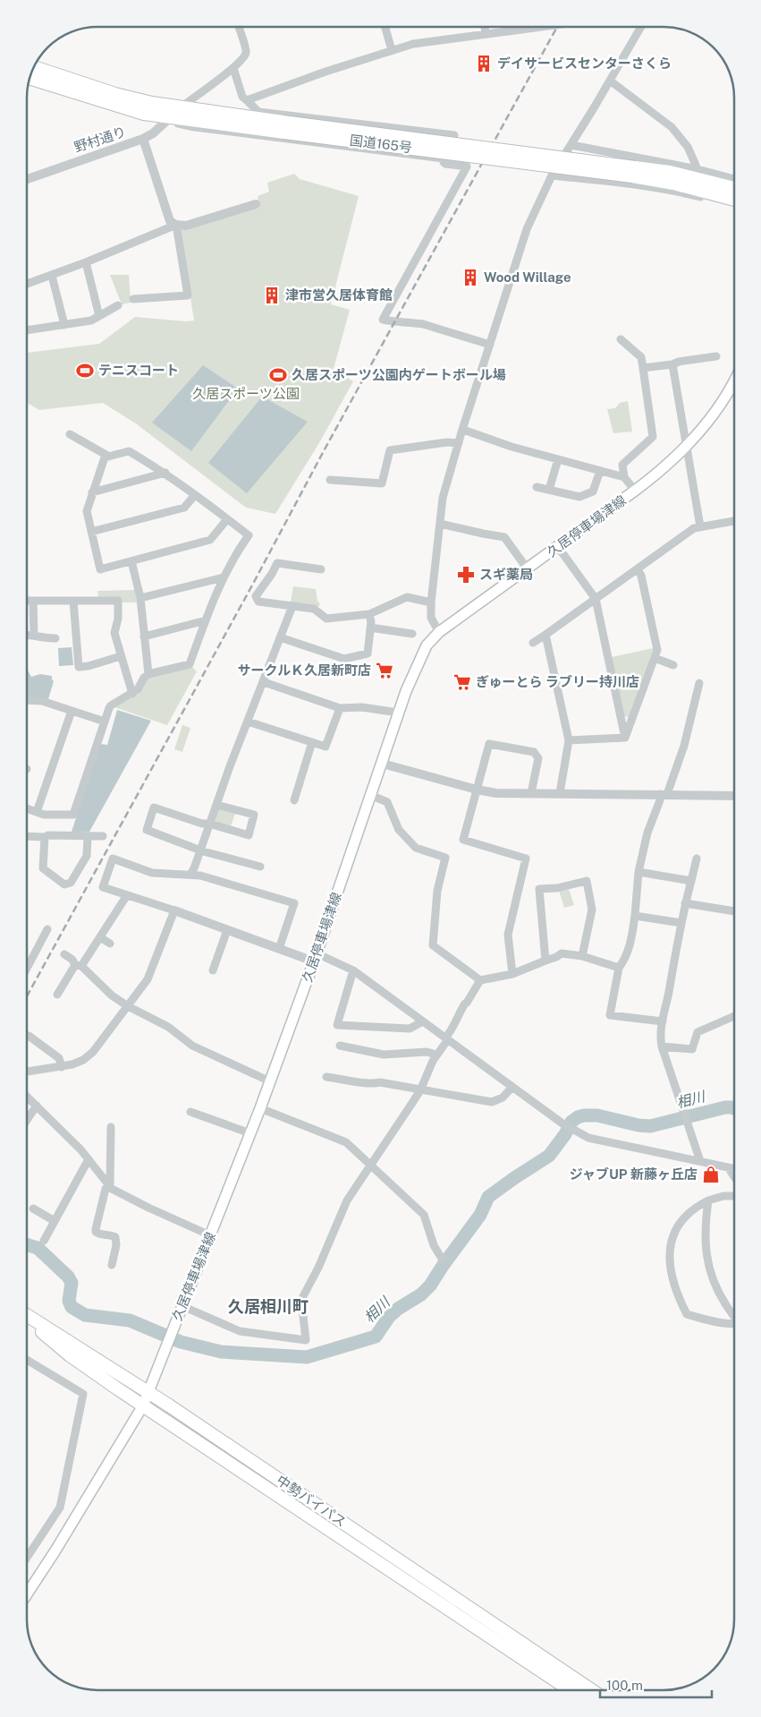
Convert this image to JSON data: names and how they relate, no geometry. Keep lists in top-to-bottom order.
{
  "streets": {
    "highway": ["国道165号", "中勢バイパス"],
    "main road": ["久居停車場津線"],
    "street": ["野村通り"]
  },
  "crossings": [
    ["野村通り", "国道165号"],
    ["久居停車場津線", "中勢バイパス"]
  ],
  "districts": ["久居相川町"],
  "water": ["相川"],
  "parks": ["久居スポーツ公園"],
  "places": {
    "building": ["デイサービスセンターさくら", "Wood Willage", "津市営久居体育館"],
    "sports": ["テニスコート", "久居スポーツ公園内ゲートボール場"],
    "pharmacy": ["スギ薬局"],
    "supermarket": ["サークルＫ久居新町店", "ぎゅーとら ラブリー持川店"],
    "shop": ["ジャブUP 新藤ヶ丘店"]
  },
  "scale_bar": "100 m"
}
